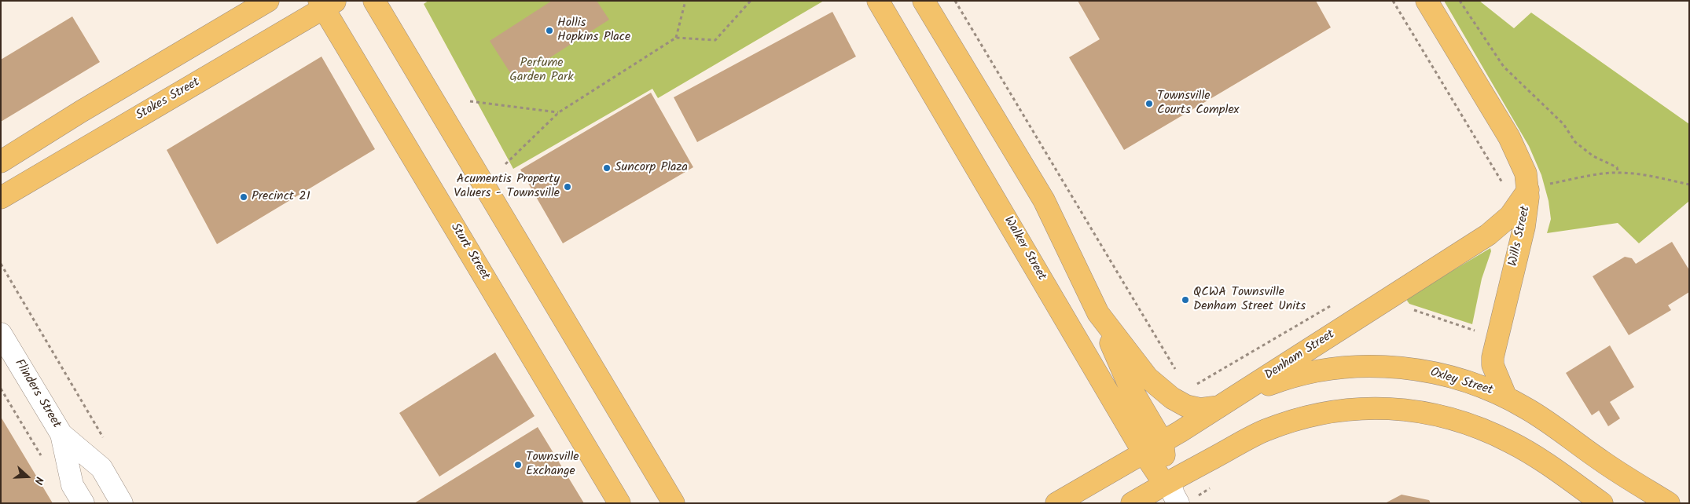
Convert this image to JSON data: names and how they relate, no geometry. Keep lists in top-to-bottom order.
{
  "streets": {
    "main road": [
      "Stokes Street",
      "Wills Street",
      "Walker Street",
      "Sturt Street",
      "Denham Street",
      "Oxley Street"
    ],
    "street": ["Flinders Street"]
  },
  "crossings": [
    ["Stokes Street", "Sturt Street"],
    ["Wills Street", "Denham Street"],
    ["Wills Street", "Oxley Street"],
    ["Walker Street", "Denham Street"],
    ["Denham Street", "Oxley Street"]
  ],
  "parks": ["Perfume Garden Park"],
  "places": [
    "Hollis Hopkins Place",
    "Townsville Courts Complex",
    "Suncorp Plaza",
    "Acumentis Property Valuers - Townsville",
    "Precinct 21",
    "QCWA Townsville Denham Street Units",
    "Townsville Exchange"
  ],
  "north": "right"
}
